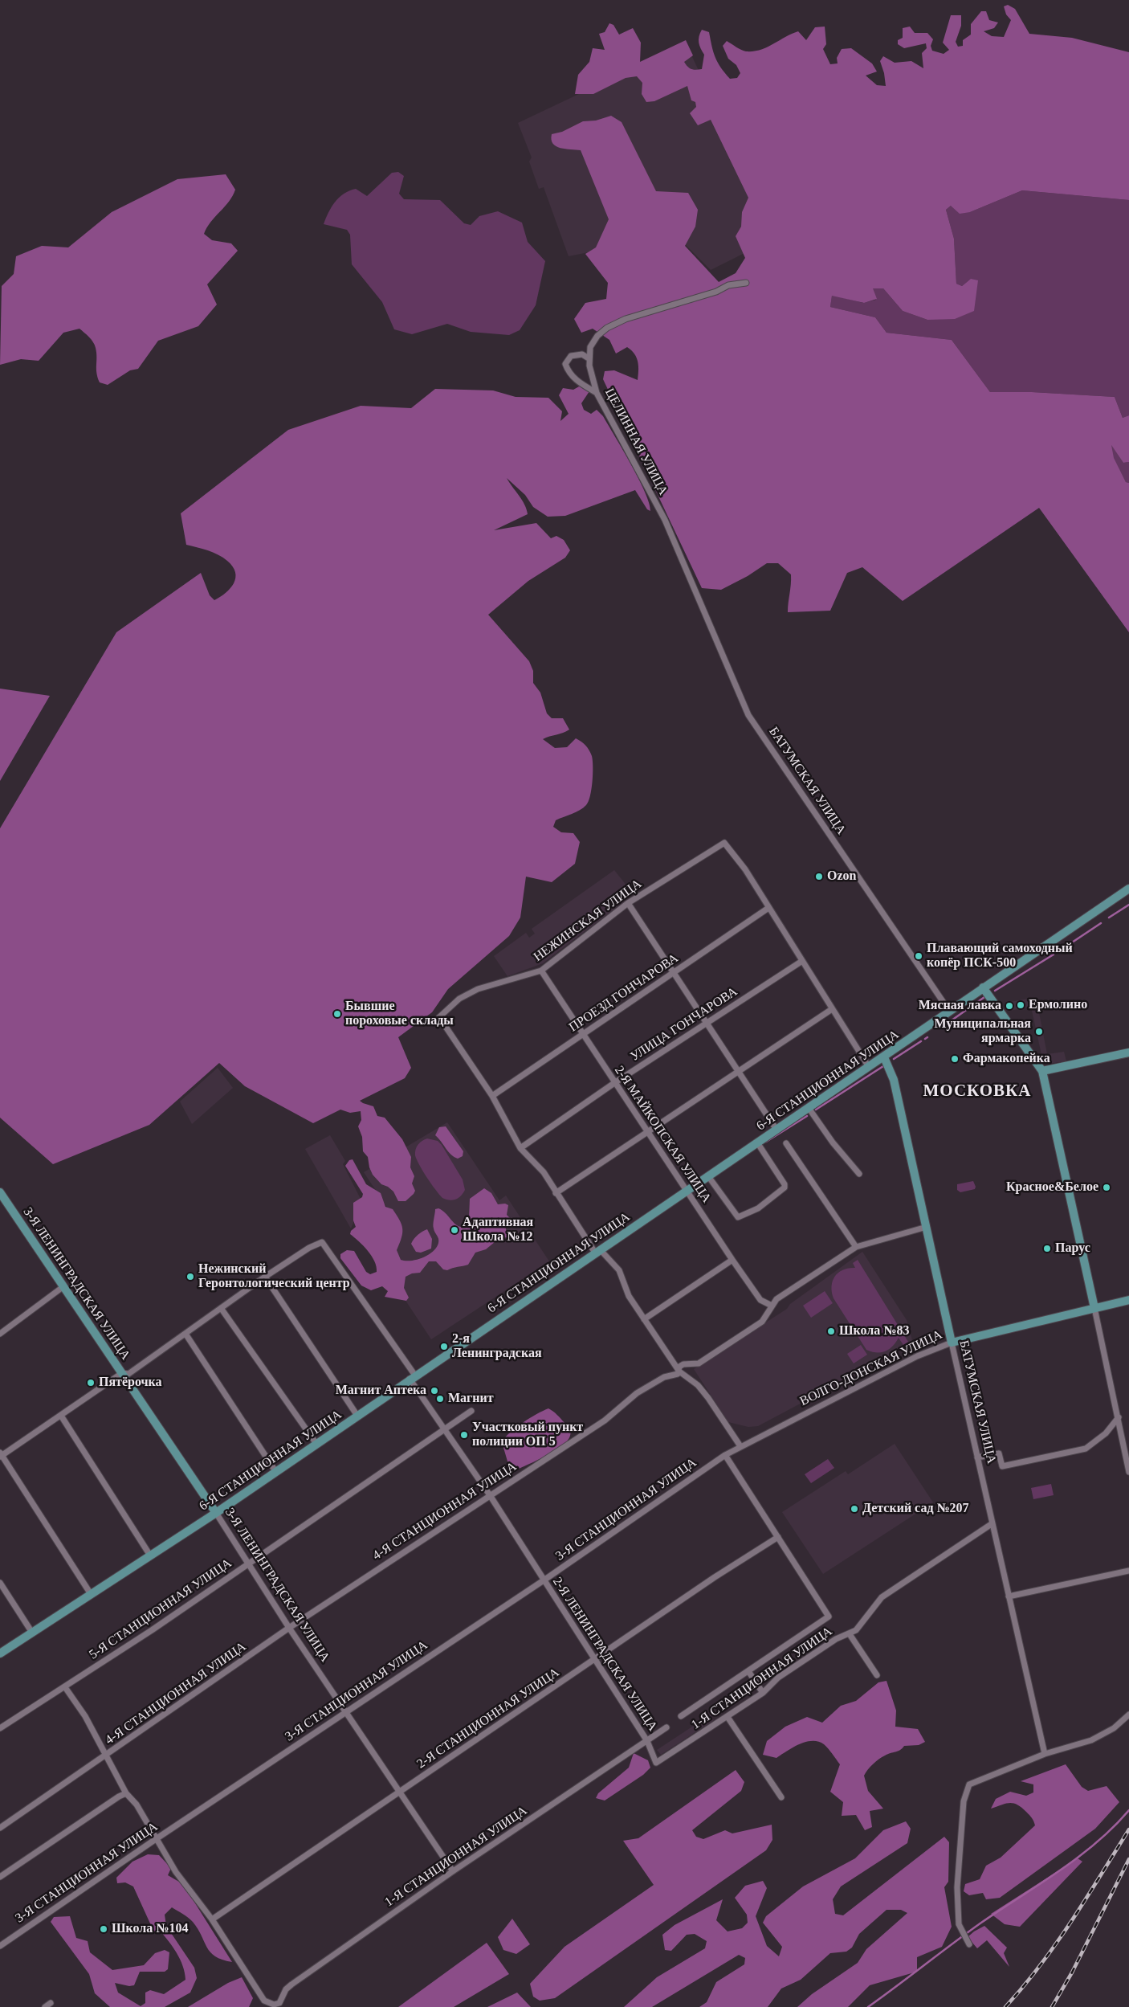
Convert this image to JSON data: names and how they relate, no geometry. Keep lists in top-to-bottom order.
{
  "streets": {
    "main road": [
      "БАТУМСКАЯ УЛИЦА",
      "6-Я СТАНЦИОННАЯ УЛИЦА",
      "3-Я ЛЕНИНГРАДСКАЯ УЛИЦА",
      "ВОЛГО-ДОНСКАЯ УЛИЦА"
    ],
    "street": [
      "ЦЕЛИННАЯ УЛИЦА",
      "НЕЖИНСКАЯ УЛИЦА",
      "ПРОЕЗД ГОНЧАРОВА",
      "УЛИЦА ГОНЧАРОВА",
      "2-Я МАЙКОПСКАЯ УЛИЦА",
      "3-Я СТАНЦИОННАЯ УЛИЦА",
      "4-Я СТАНЦИОННАЯ УЛИЦА",
      "5-Я СТАНЦИОННАЯ УЛИЦА",
      "2-Я ЛЕНИНГРАДСКАЯ УЛИЦА",
      "1-Я СТАНЦИОННАЯ УЛИЦА",
      "2-Я СТАНЦИОННАЯ УЛИЦА"
    ]
  },
  "crossings": [
    ["ЦЕЛИННАЯ УЛИЦА", "БАТУМСКАЯ УЛИЦА"],
    ["БАТУМСКАЯ УЛИЦА", "6-Я СТАНЦИОННАЯ УЛИЦА"],
    ["БАТУМСКАЯ УЛИЦА", "ВОЛГО-ДОНСКАЯ УЛИЦА"],
    ["БАТУМСКАЯ УЛИЦА", "4-Я СТАНЦИОННАЯ УЛИЦА"],
    ["БАТУМСКАЯ УЛИЦА", "1-Я СТАНЦИОННАЯ УЛИЦА"],
    ["НЕЖИНСКАЯ УЛИЦА", "ПРОЕЗД ГОНЧАРОВА"],
    ["НЕЖИНСКАЯ УЛИЦА", "2-Я МАЙКОПСКАЯ УЛИЦА"],
    ["ПРОЕЗД ГОНЧАРОВА", "2-Я МАЙКОПСКАЯ УЛИЦА"],
    ["УЛИЦА ГОНЧАРОВА", "2-Я МАЙКОПСКАЯ УЛИЦА"],
    ["6-Я СТАНЦИОННАЯ УЛИЦА", "2-Я МАЙКОПСКАЯ УЛИЦА"],
    ["6-Я СТАНЦИОННАЯ УЛИЦА", "3-Я ЛЕНИНГРАДСКАЯ УЛИЦА"],
    ["6-Я СТАНЦИОННАЯ УЛИЦА", "2-Я ЛЕНИНГРАДСКАЯ УЛИЦА"],
    ["2-Я МАЙКОПСКАЯ УЛИЦА", "4-Я СТАНЦИОННАЯ УЛИЦА"],
    ["3-Я ЛЕНИНГРАДСКАЯ УЛИЦА", "3-Я СТАНЦИОННАЯ УЛИЦА"],
    ["3-Я ЛЕНИНГРАДСКАЯ УЛИЦА", "4-Я СТАНЦИОННАЯ УЛИЦА"],
    ["3-Я ЛЕНИНГРАДСКАЯ УЛИЦА", "5-Я СТАНЦИОННАЯ УЛИЦА"],
    ["3-Я ЛЕНИНГРАДСКАЯ УЛИЦА", "1-Я СТАНЦИОННАЯ УЛИЦА"],
    ["3-Я ЛЕНИНГРАДСКАЯ УЛИЦА", "2-Я СТАНЦИОННАЯ УЛИЦА"],
    ["ВОЛГО-ДОНСКАЯ УЛИЦА", "3-Я СТАНЦИОННАЯ УЛИЦА"],
    ["3-Я СТАНЦИОННАЯ УЛИЦА", "2-Я ЛЕНИНГРАДСКАЯ УЛИЦА"],
    ["4-Я СТАНЦИОННАЯ УЛИЦА", "2-Я ЛЕНИНГРАДСКАЯ УЛИЦА"],
    ["5-Я СТАНЦИОННАЯ УЛИЦА", "2-Я ЛЕНИНГРАДСКАЯ УЛИЦА"],
    ["2-Я ЛЕНИНГРАДСКАЯ УЛИЦА", "1-Я СТАНЦИОННАЯ УЛИЦА"],
    ["2-Я ЛЕНИНГРАДСКАЯ УЛИЦА", "2-Я СТАНЦИОННАЯ УЛИЦА"],
    ["1-Я СТАНЦИОННАЯ УЛИЦА", "2-Я СТАНЦИОННАЯ УЛИЦА"]
  ],
  "districts": ["МОСКОВКА"],
  "places": [
    "Ozon",
    "Плавающий самоходный копёр ПСК-500",
    "Ермолино",
    "Мясная лавка",
    "Бывшие пороховые склады",
    "Муниципальная ярмарка",
    "Фармакопейка",
    "Красное&Белое",
    "Адаптивная Школа №12",
    "Парус",
    "Нежинский Геронтологический центр",
    "Школа №83",
    "2-я Ленинградская",
    "Пятёрочка",
    "Магнит Аптека",
    "Магнит",
    "Участковый пункт полиции ОП 5",
    "Детский сад №207",
    "Школа №104"
  ]
}
